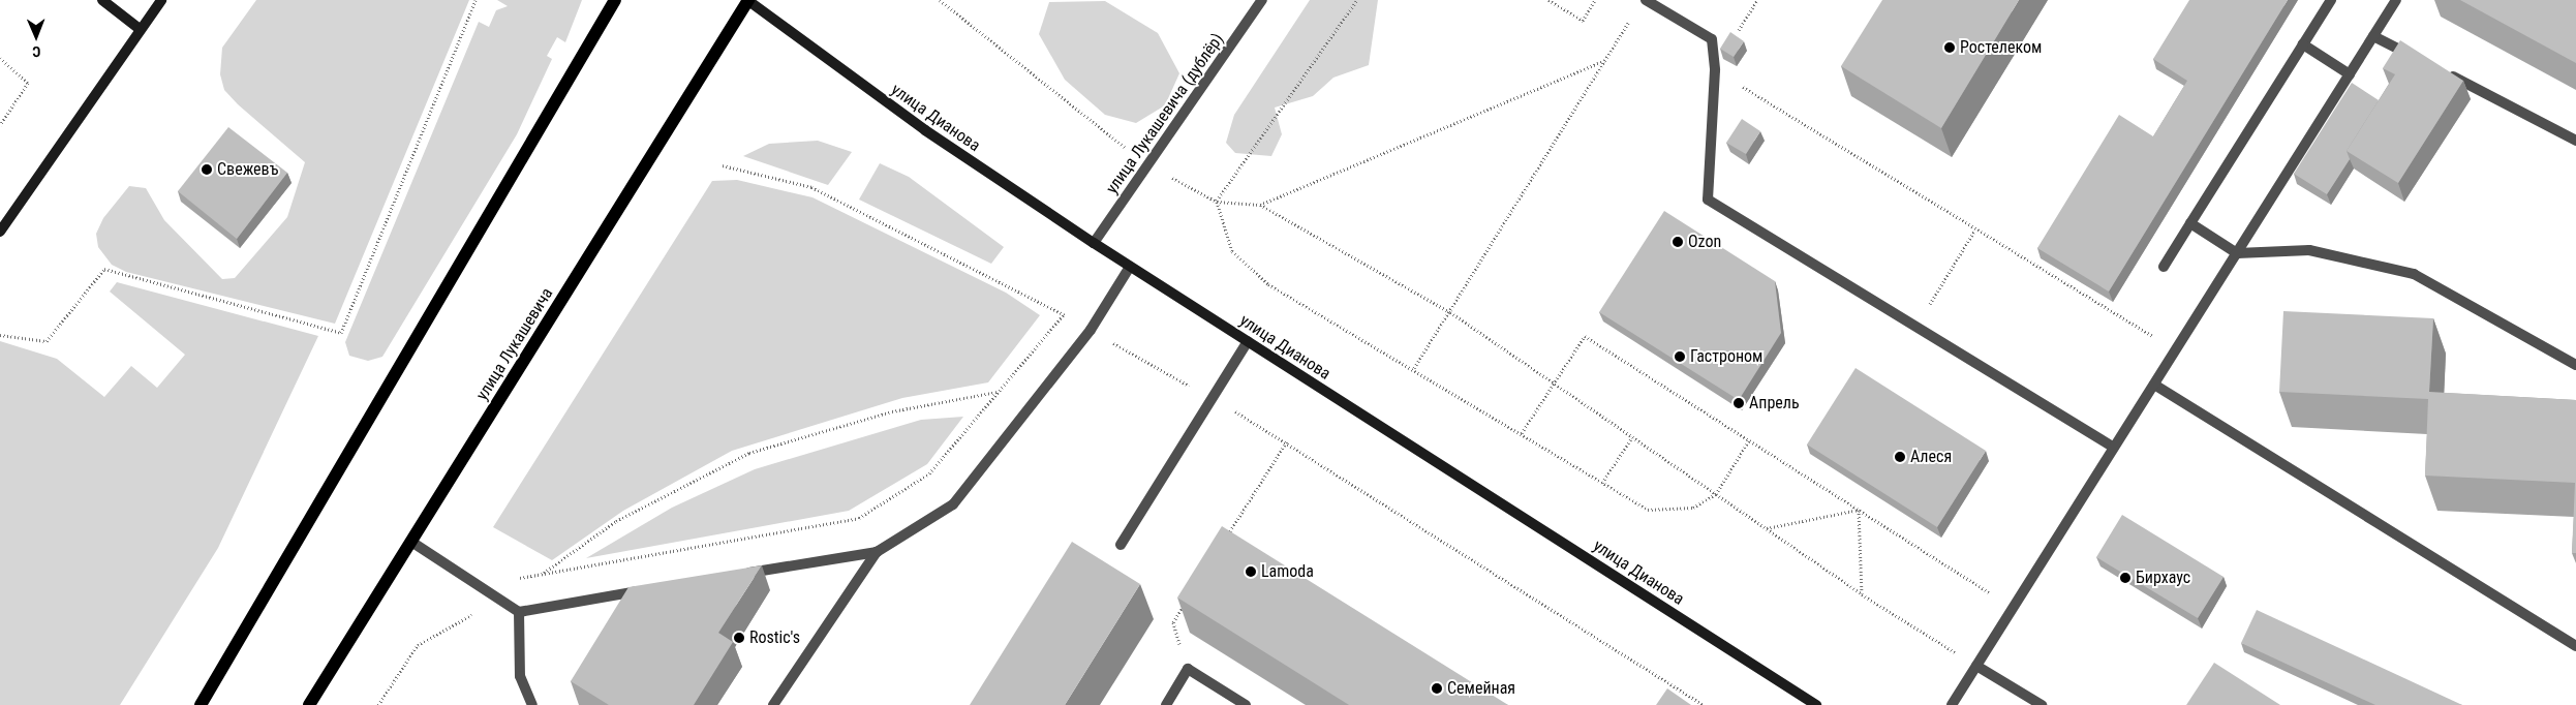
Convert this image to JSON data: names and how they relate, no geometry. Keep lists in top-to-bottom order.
{
  "streets": {
    "main road": ["улица Дианова", "улица Лукашевича"],
    "street": ["улица Лукашевича (дублёр)"]
  },
  "crossings": [
    ["улица Лукашевича (дублёр)", "улица Дианова"],
    ["улица Дианова", "улица Лукашевича"]
  ],
  "places": [
    "Ростелеком",
    "Свежевъ",
    "Ozon",
    "Гастроном",
    "Апрель",
    "Алеся",
    "Lamoda",
    "Бирхаус",
    "Rostic's",
    "Семейная"
  ],
  "north": "bottom"
}
